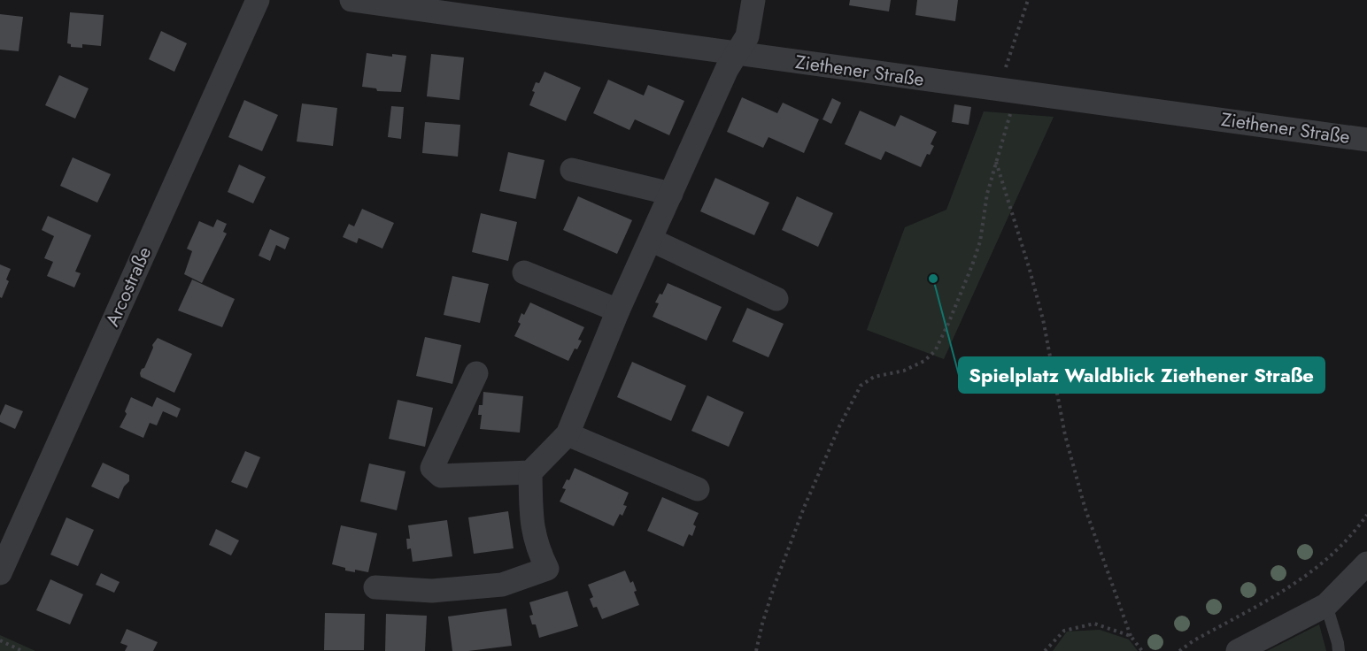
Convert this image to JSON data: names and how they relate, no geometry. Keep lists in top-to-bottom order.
{
  "streets": {
    "street": ["Ziethener Straße", "Arcostraße"]
  },
  "places": ["Spielplatz Waldblick Ziethener Straße"]
}
